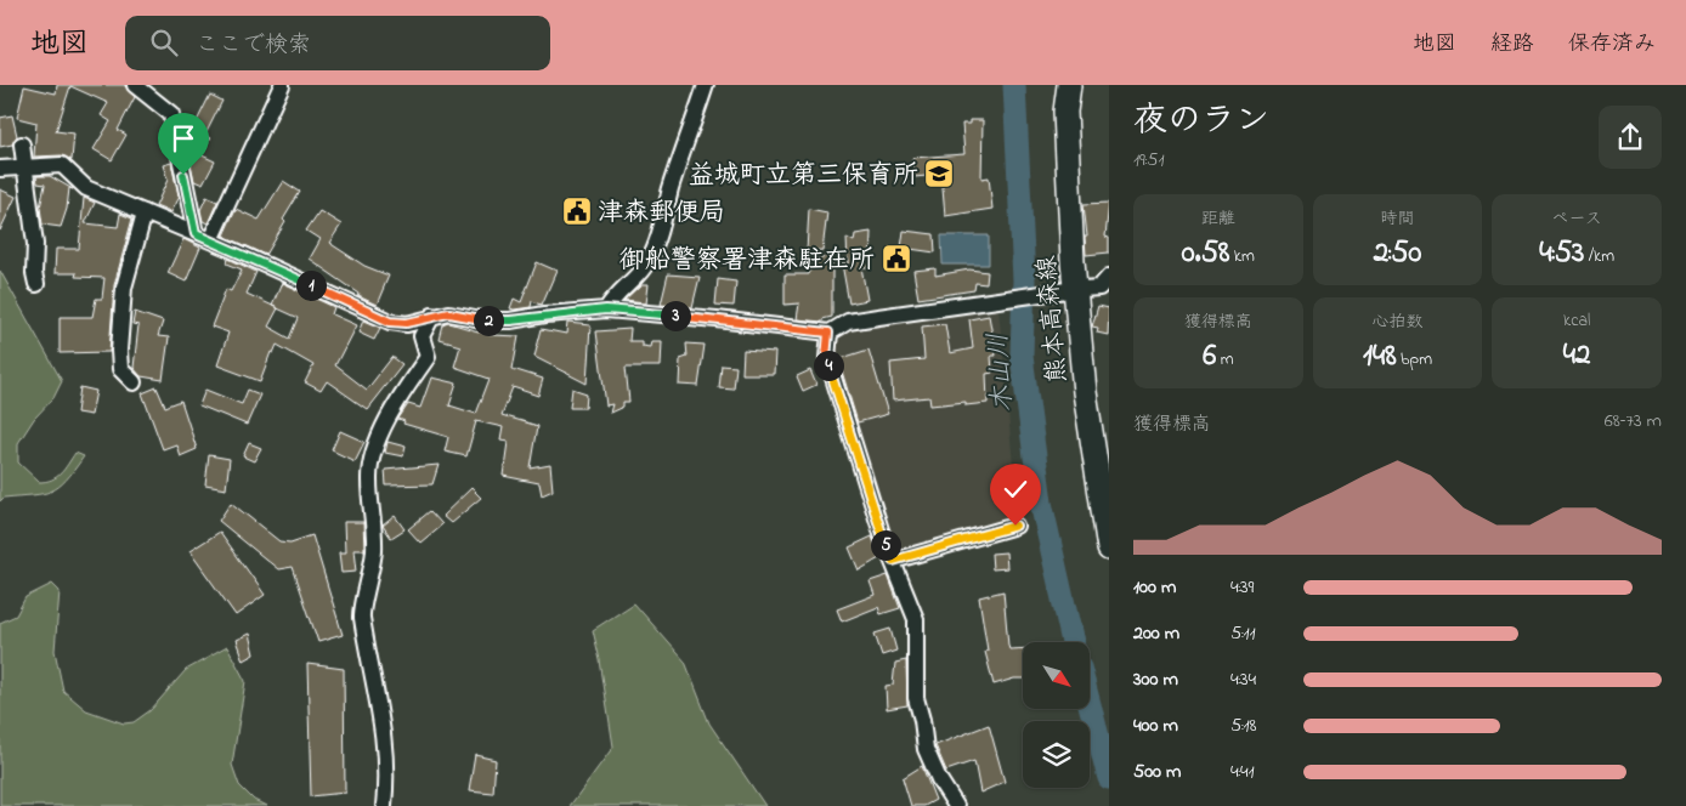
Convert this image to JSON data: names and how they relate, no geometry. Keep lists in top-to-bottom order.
{
  "streets": {
    "main road": ["熊本高森線"]
  },
  "water": ["木山川"],
  "places": {
    "school or university": ["益城町立第三保育所"],
    "public building": ["津森郵便局", "御船警察署津森駐在所"]
  },
  "north": "bottom right",
  "page": {
    "header": "地図",
    "search": "ここで検索",
    "nav": ["地図", "経路", "保存済み"],
    "heading": ["夜のラン", "19:51"],
    "stats": [
      ["距離", "0.58 km"],
      ["時間", "2:50"],
      ["ペース", "4:53 /km"],
      ["獲得標高", "6 m"],
      ["心拍数", "148 bpm"],
      ["kcal", "42"]
    ],
    "pins": [
      "1",
      "3",
      "2",
      "4",
      "5"
    ],
    "chart": ["獲得標高", "68–73 m"],
    "list": [
      {
        "name": "100 m",
        "note": "4:39"
      },
      {
        "name": "200 m",
        "note": "5:11"
      },
      {
        "name": "300 m",
        "note": "4:34"
      },
      {
        "name": "400 m",
        "note": "5:18"
      },
      {
        "name": "500 m",
        "note": "4:41"
      }
    ]
  }
}
